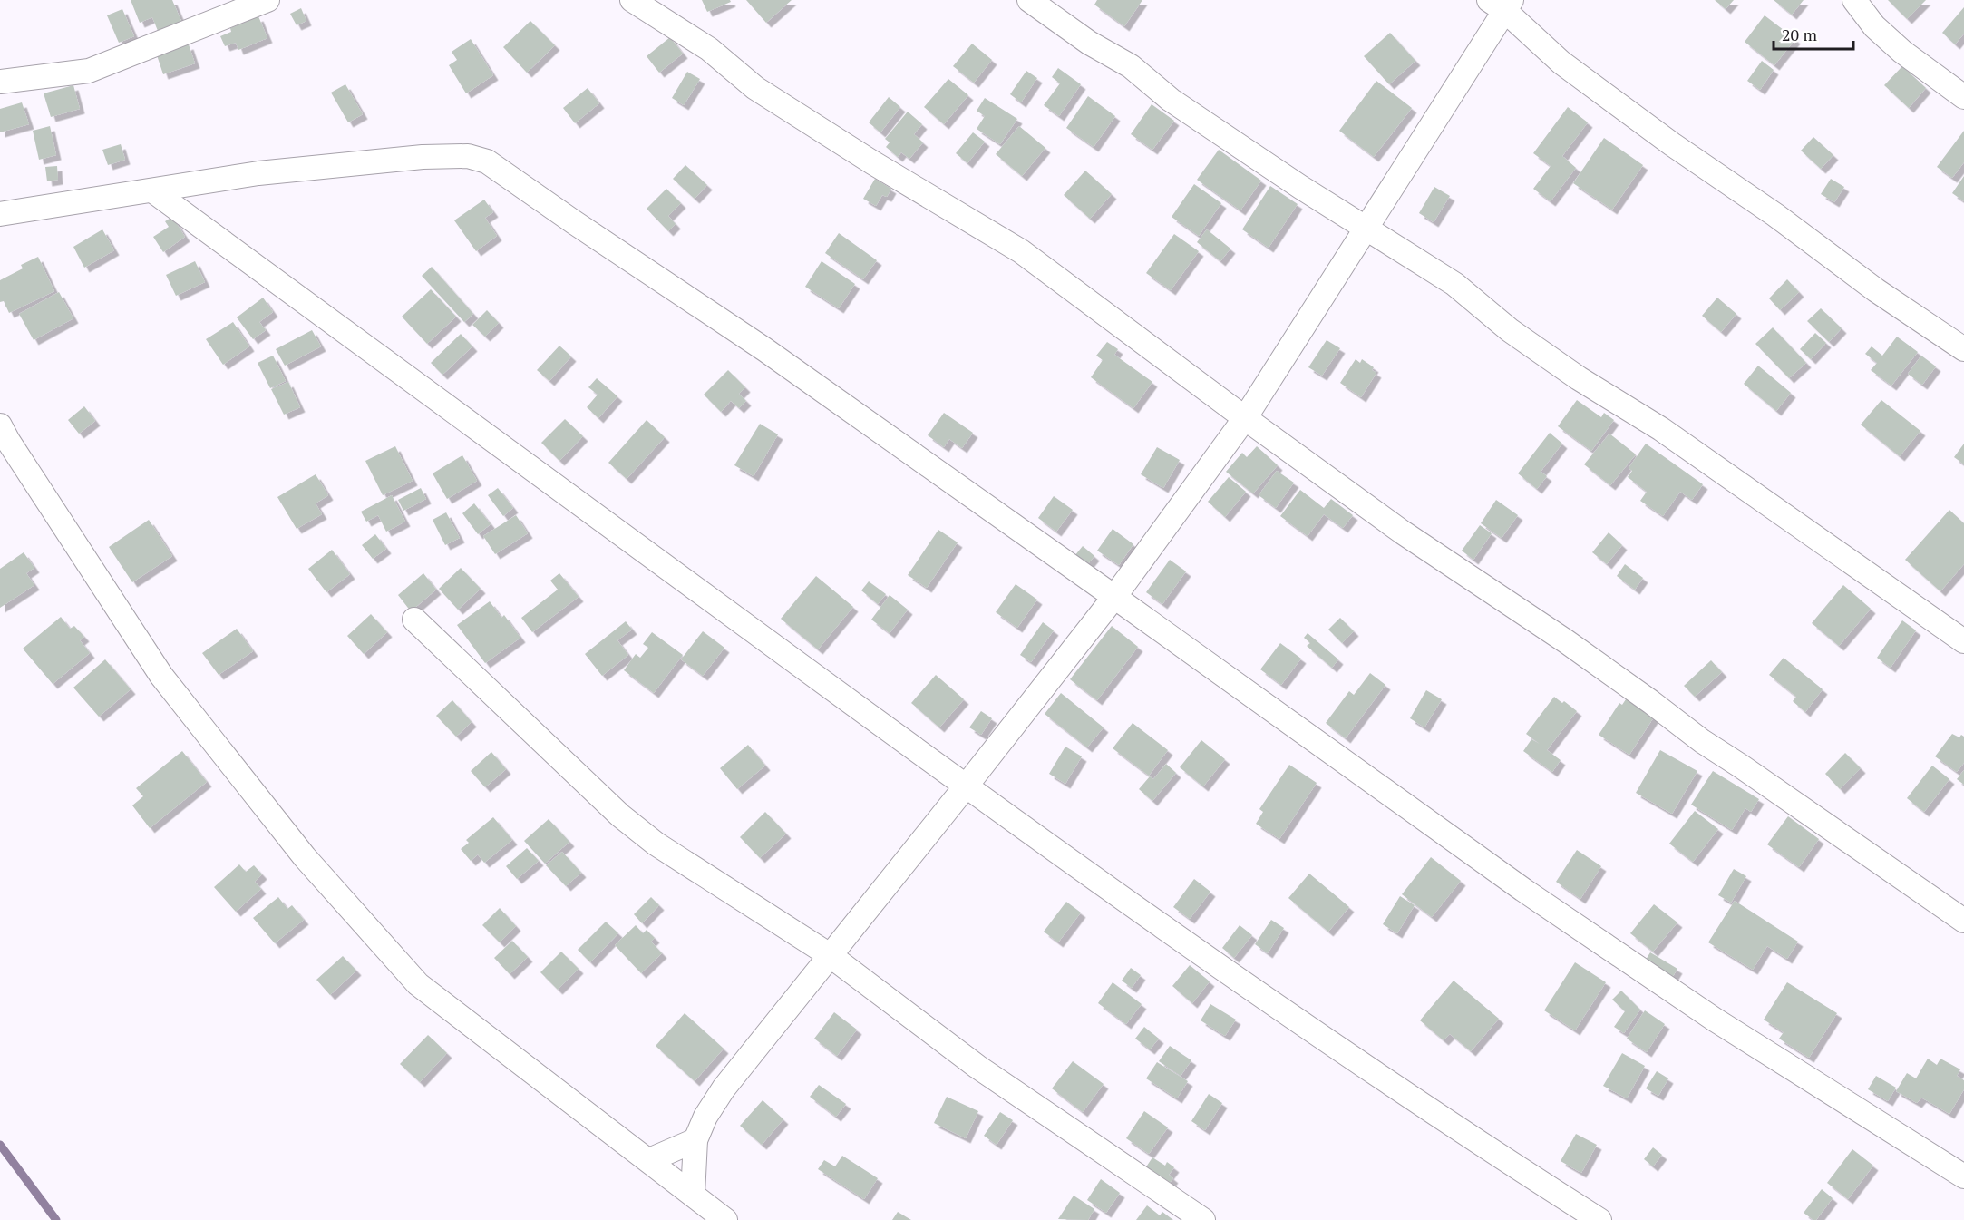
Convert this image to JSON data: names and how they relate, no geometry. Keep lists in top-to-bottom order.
{
  "scale_bar": "20 m"
}
